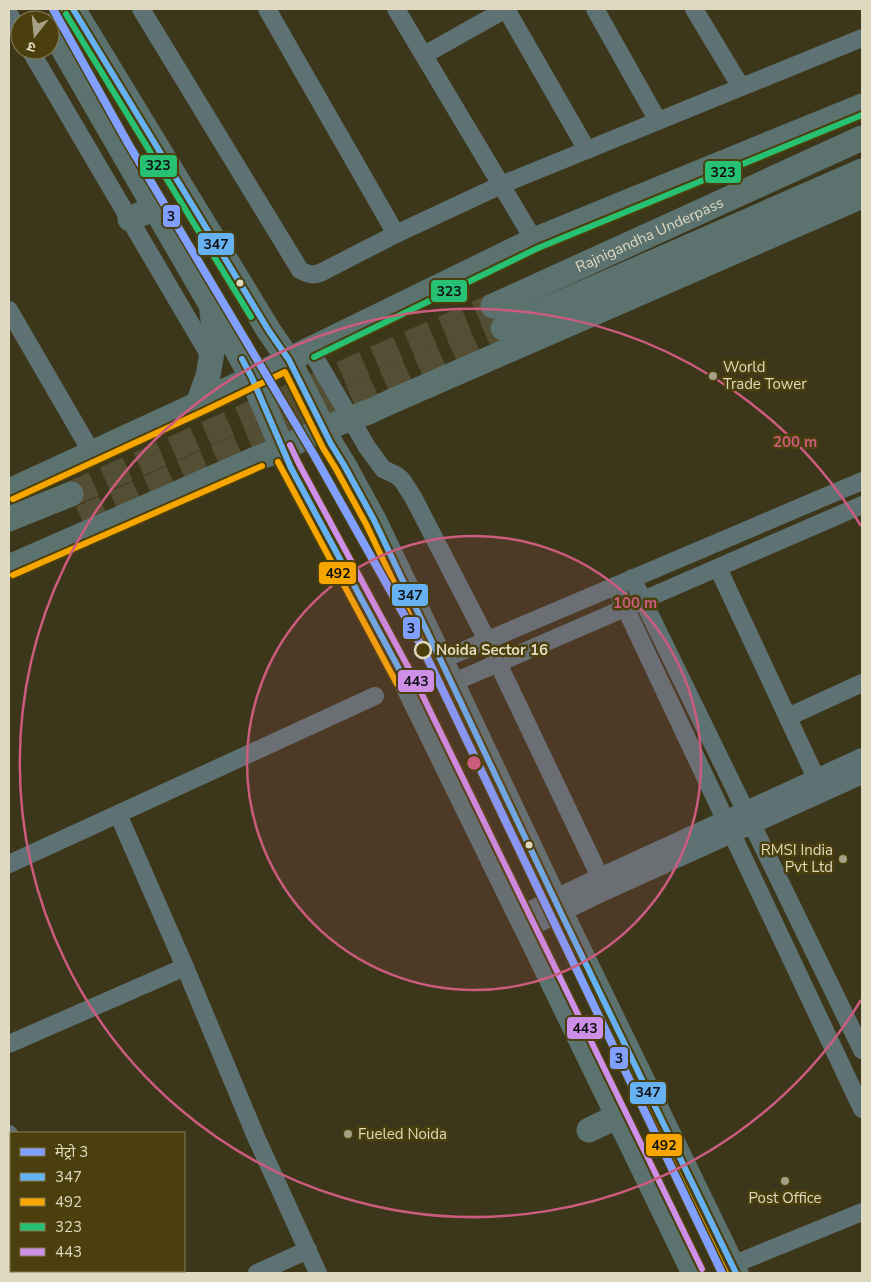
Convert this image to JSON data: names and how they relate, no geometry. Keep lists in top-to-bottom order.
{
  "streets": {
    "main road": ["Rajnigandha Underpass"]
  },
  "places": [
    "World Trade Tower",
    "Noida Sector 16",
    "RMSI India Pvt Ltd",
    "Fueled Noida",
    "Post Office"
  ],
  "lines": [
    "metro line 3",
    "transit line 347",
    "transit line 323",
    "transit line 492",
    "transit line 443"
  ],
  "legend": [
    "मेट्रो 3",
    "347",
    "492",
    "323",
    "443"
  ],
  "north": "bottom",
  "rings": ["200 m", "100 m"]
}
